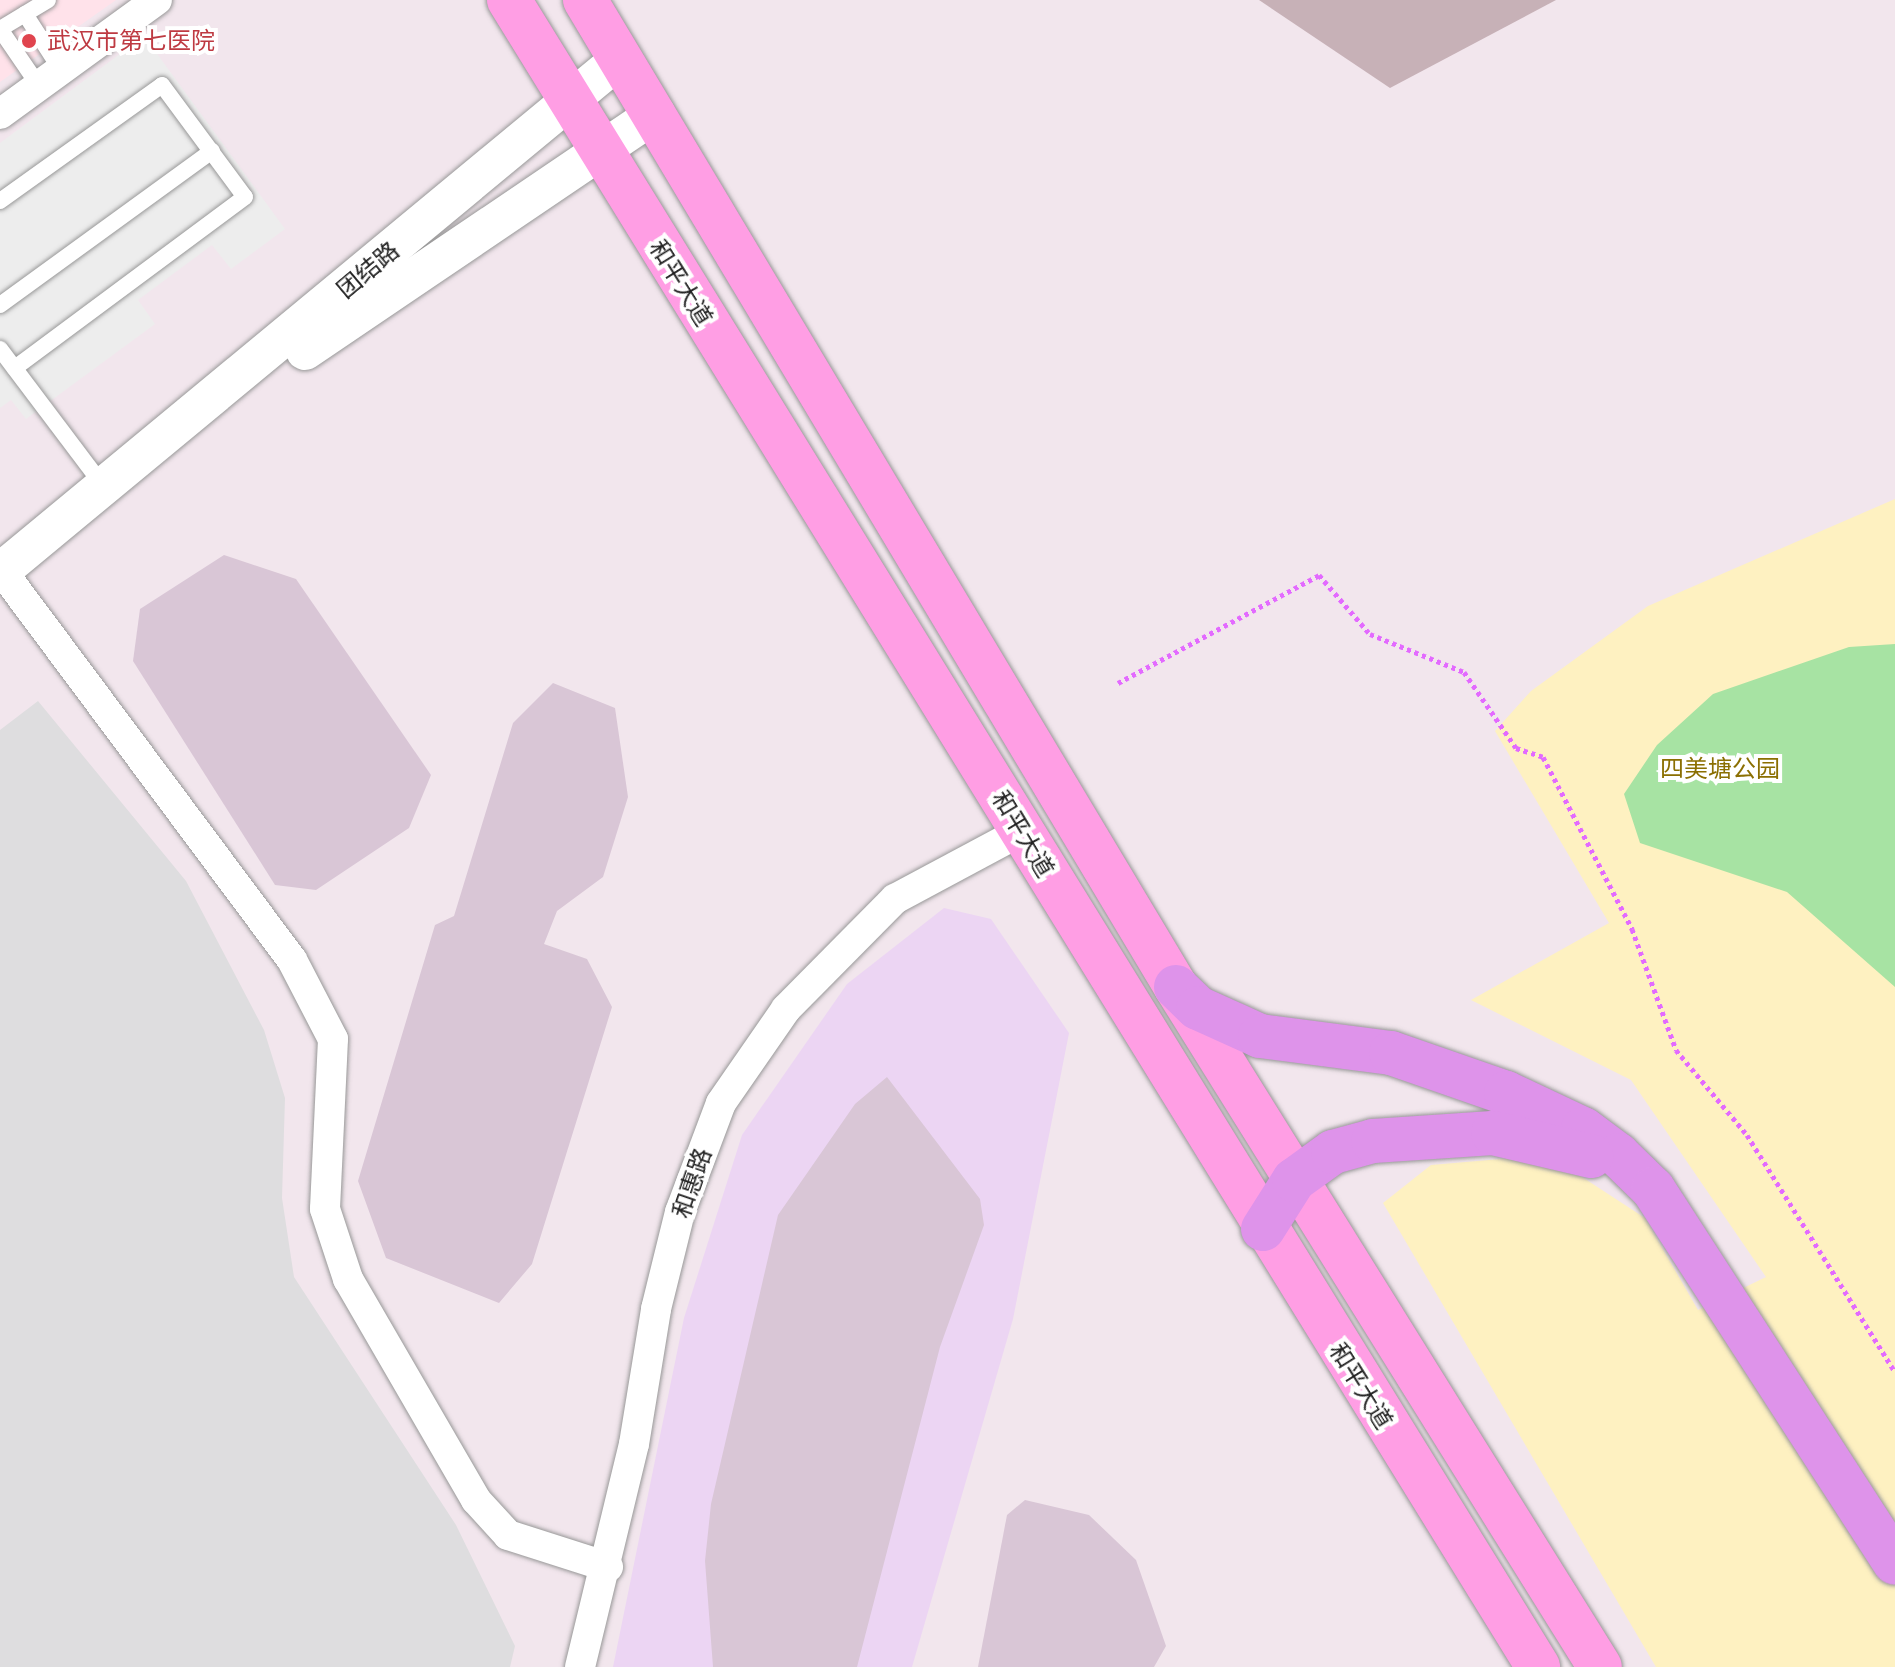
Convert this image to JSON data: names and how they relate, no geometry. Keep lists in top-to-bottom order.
{
  "streets": {
    "main road": ["和平大道"],
    "street": ["团结路", "和惠路"]
  },
  "crossings": [
    ["团结路", "和平大道"],
    ["和平大道", "和惠路"]
  ],
  "parks": ["四美塘公园"],
  "places": ["武汉市第七医院"]
}
